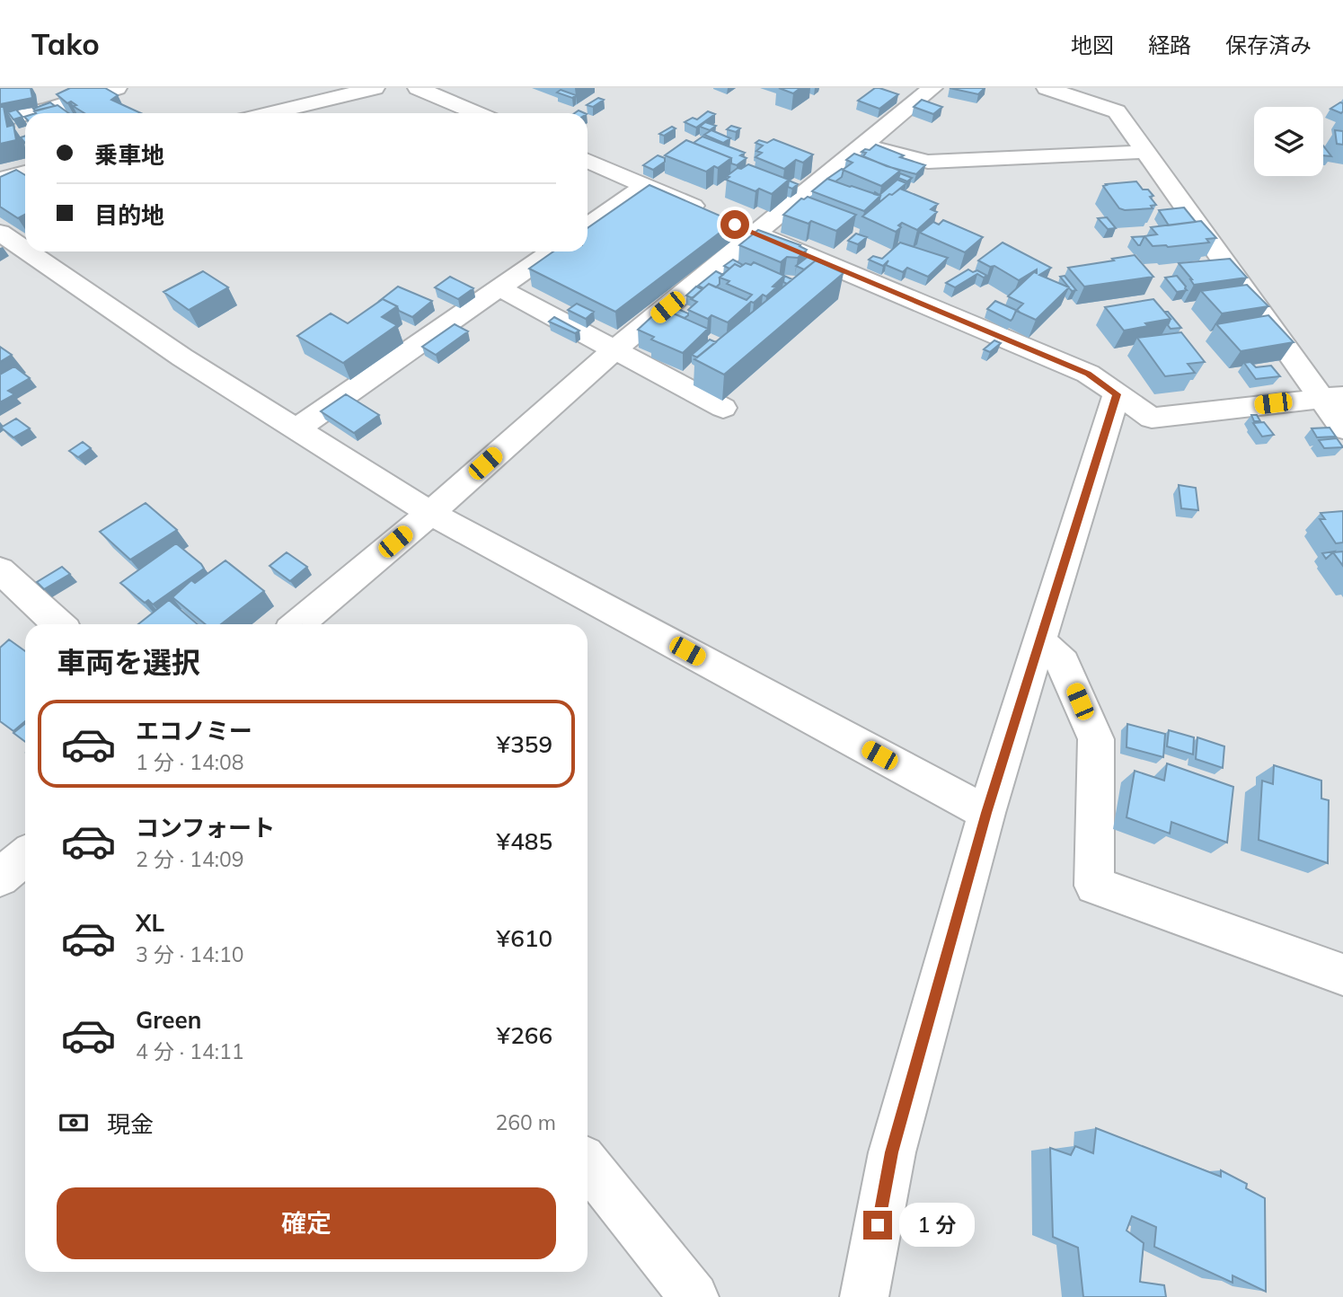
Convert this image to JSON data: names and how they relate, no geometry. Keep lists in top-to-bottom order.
{
  "page": {
    "header": "Tako",
    "nav": ["地図", "経路", "保存済み"],
    "banner": ["乗車地", "目的地"],
    "heading": "車両を選択",
    "list": [
      {
        "name": "エコノミー",
        "note": "1 分 · 14:08",
        "value": "¥359"
      },
      {
        "name": "コンフォート",
        "note": "2 分 · 14:09",
        "value": "¥485"
      },
      {
        "name": "XL",
        "note": "3 分 · 14:10",
        "value": "¥610"
      },
      {
        "name": "Green",
        "note": "4 分 · 14:11",
        "value": "¥266"
      }
    ],
    "pay": ["現金", "260 m"],
    "buttons": "確定",
    "bubble": "1 分"
  }
}
